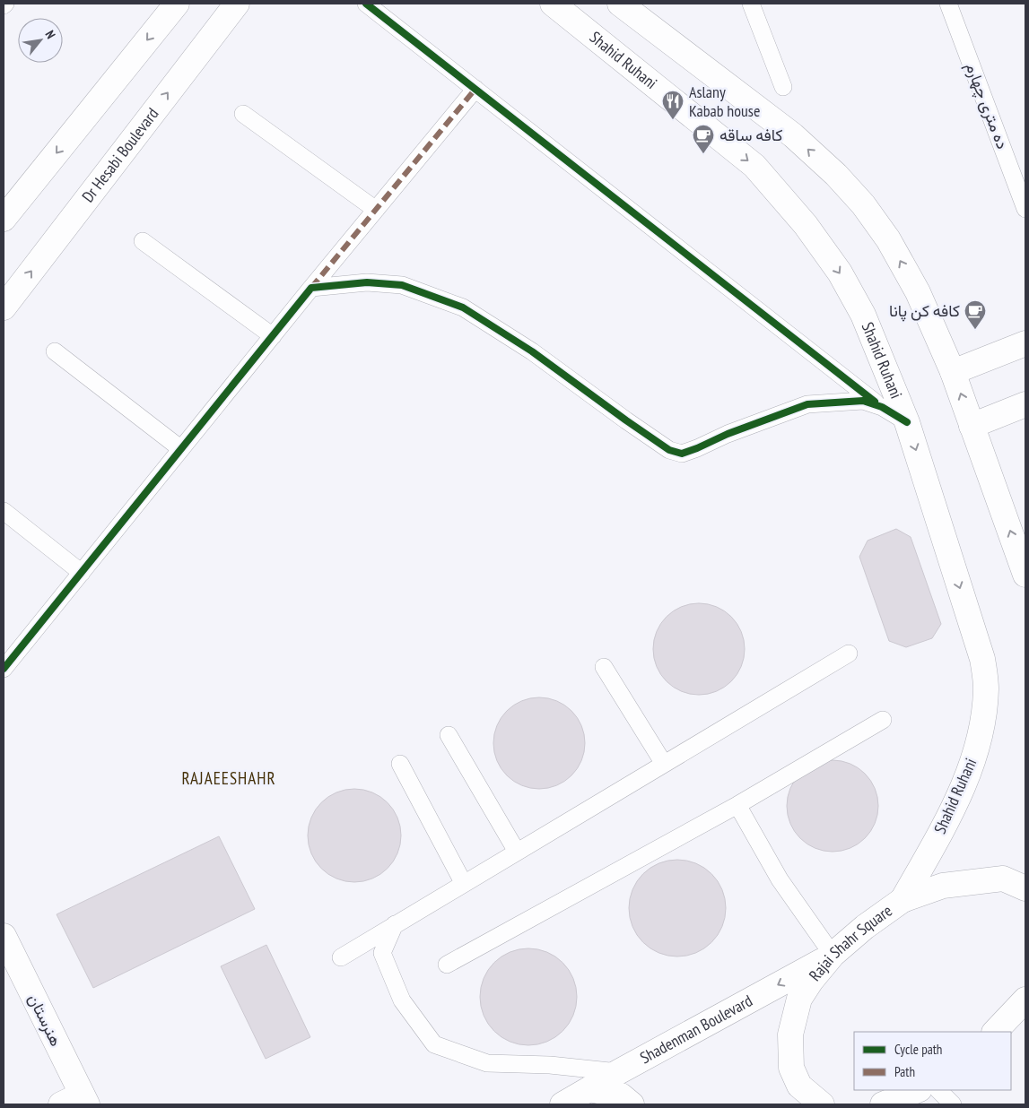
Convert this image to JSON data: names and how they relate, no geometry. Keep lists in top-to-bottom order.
{
  "streets": {
    "main road": [
      "Shahid Ruhani",
      "Dr Hesabi Boulevard",
      "Rajai Shahr Square",
      "هنرستان",
      "Shadenman Boulevard"
    ],
    "street": ["ده متری چهارم"]
  },
  "crossings": [
    ["Shahid Ruhani", "Rajai Shahr Square"],
    ["Rajai Shahr Square", "Shadenman Boulevard"]
  ],
  "one_way": ["Shadenman Boulevard"],
  "districts": ["RAJAEESHAHR"],
  "places": {
    "restaurant": ["Aslany Kabab house"],
    "cafe": ["کافه ساقه", "کافه کن پانا"]
  },
  "legend": ["Cycle path", "Path"],
  "north": "top right"
}
